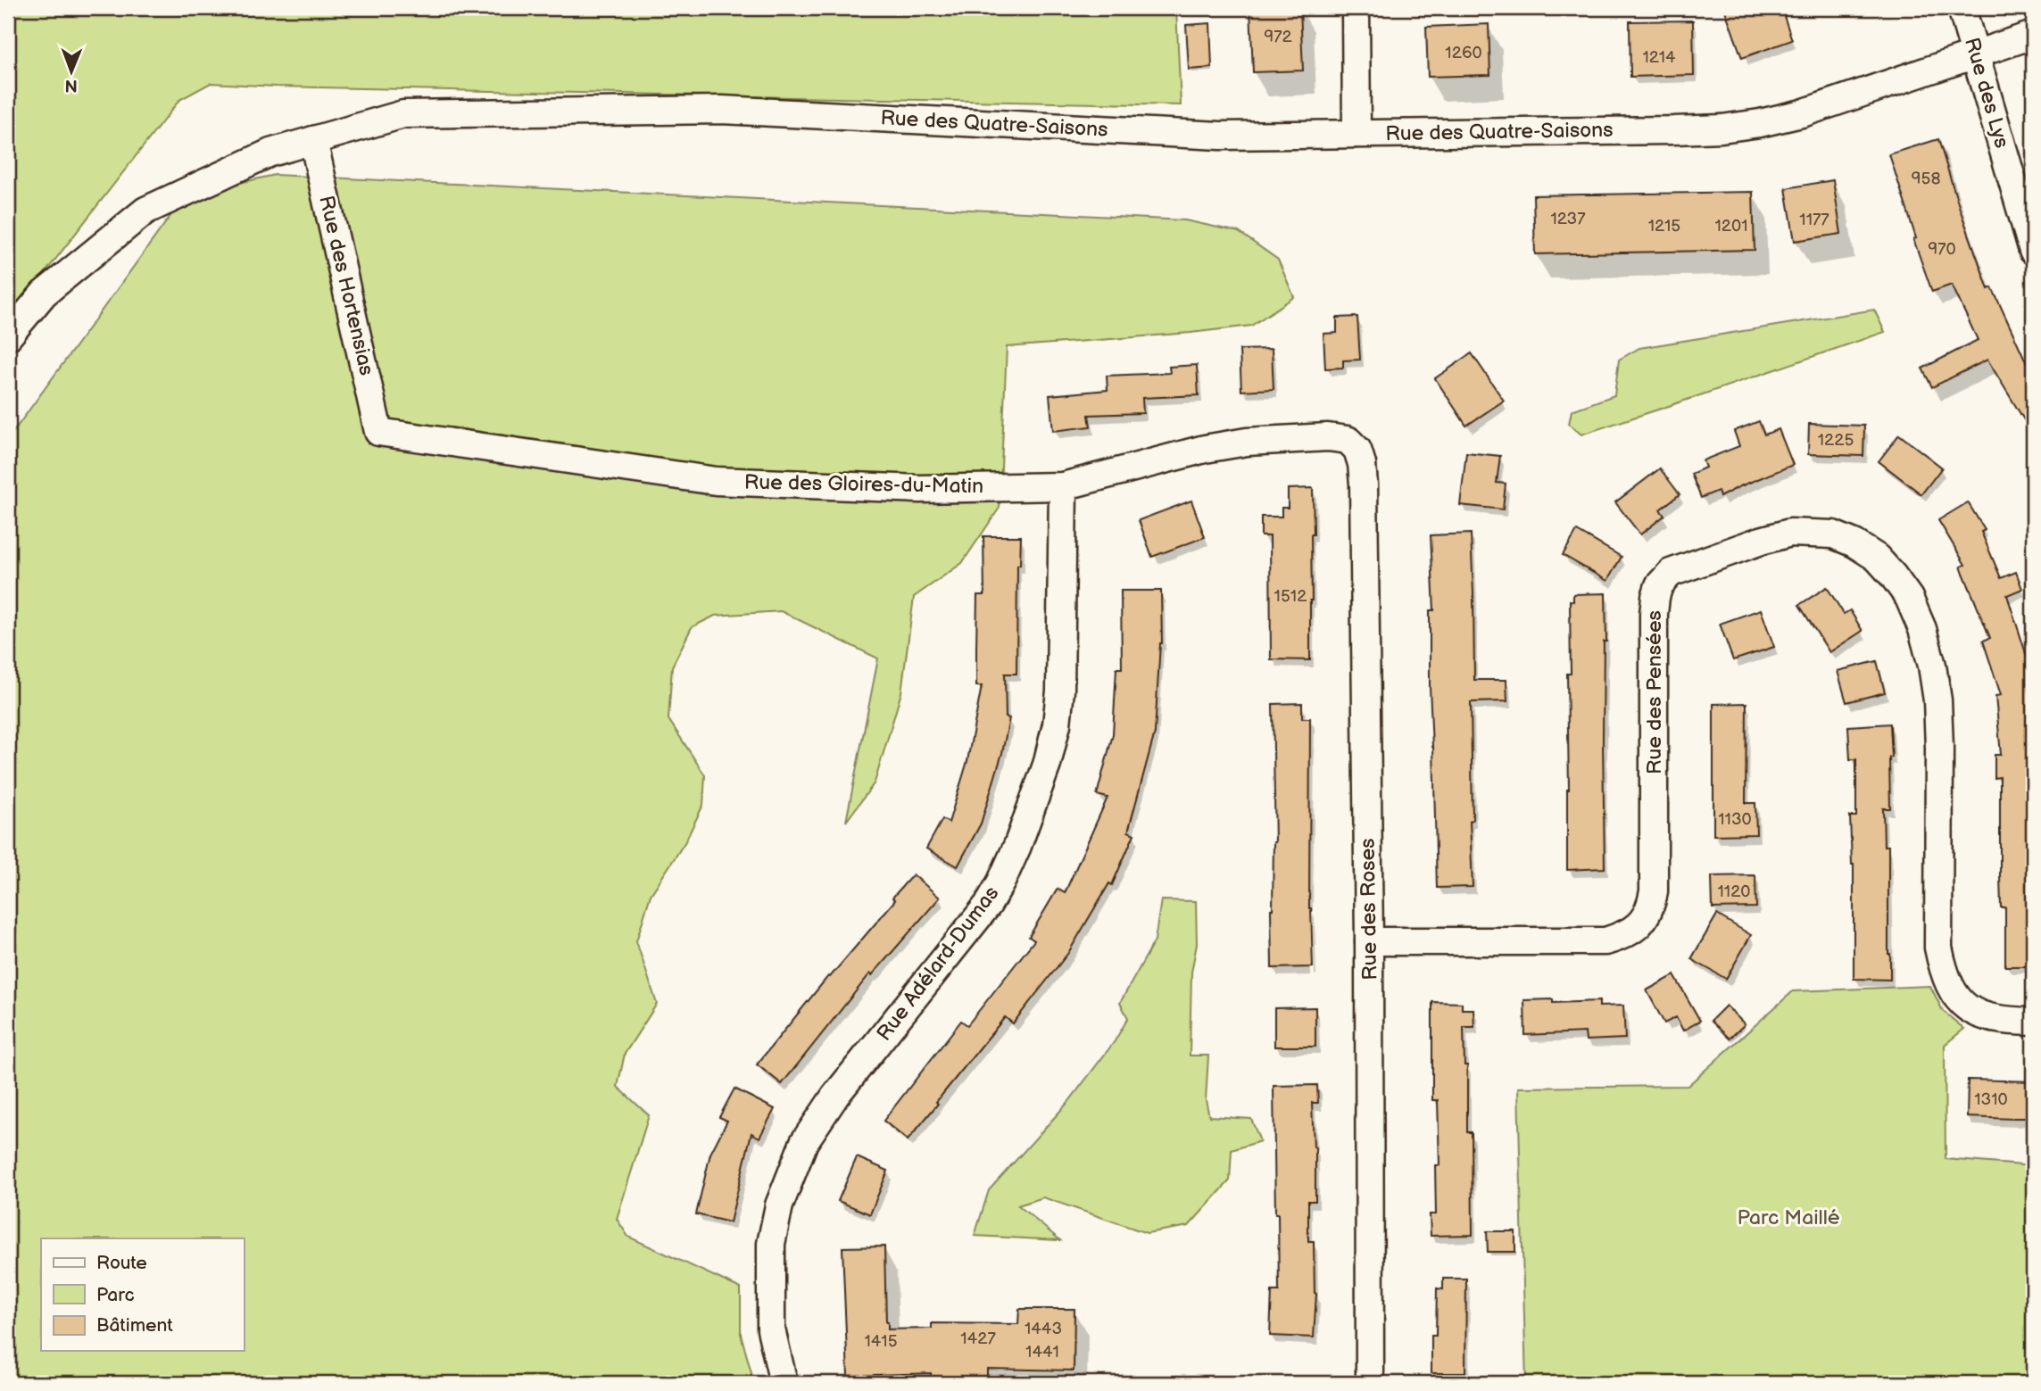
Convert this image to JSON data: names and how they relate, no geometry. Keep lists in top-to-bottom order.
{
  "streets": {
    "street": [
      "Rue des Lys",
      "Rue des Quatre-Saisons",
      "Rue des Hortensias",
      "Rue des Gloires-du-Matin",
      "Rue des Pensées",
      "Rue des Roses",
      "Rue Adélard-Dumas"
    ]
  },
  "crossings": [
    ["Rue des Lys", "Rue des Quatre-Saisons"],
    ["Rue des Quatre-Saisons", "Rue des Hortensias"],
    ["Rue des Hortensias", "Rue des Gloires-du-Matin"],
    ["Rue des Gloires-du-Matin", "Rue des Roses"],
    ["Rue des Gloires-du-Matin", "Rue Adélard-Dumas"],
    ["Rue des Pensées", "Rue des Roses"]
  ],
  "parks": ["Parc Maillé"],
  "house_numbers": [
    "972",
    "1260",
    "1214",
    "958",
    "1237",
    "1177",
    "1215",
    "1201",
    "970",
    "1225",
    "1512",
    "1130",
    "1120",
    "1310",
    "1443",
    "1427",
    "1415",
    "1441"
  ],
  "legend": ["Route", "Parc", "Bâtiment"],
  "north": "bottom"
}
